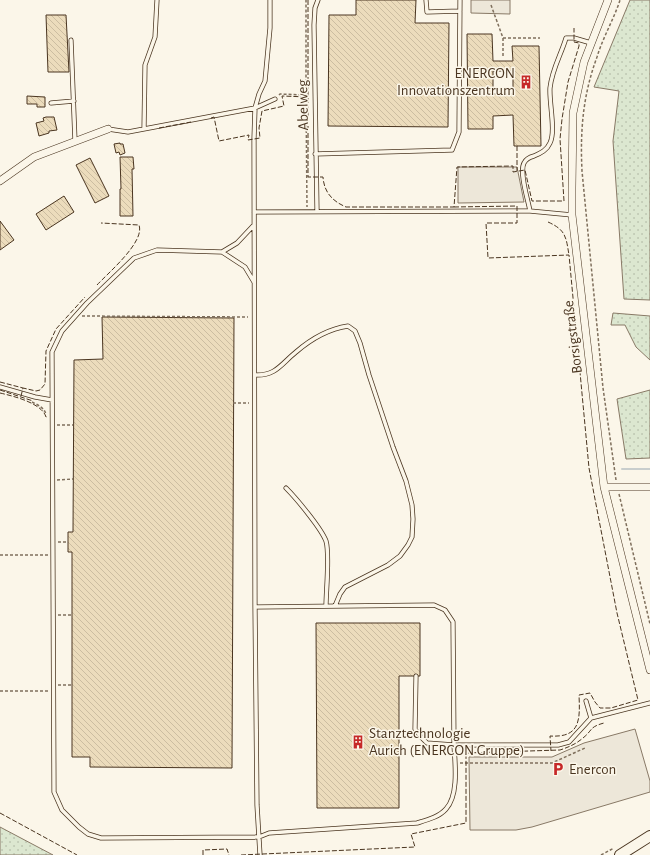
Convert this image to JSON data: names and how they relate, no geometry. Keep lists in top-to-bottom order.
{
  "streets": {
    "street": ["Borsigstraße"],
    "lane": ["Abelweg"]
  },
  "places": {
    "building": ["ENERCON Innovationszentrum", "Stanztechnologie Aurich (ENERCON Gruppe)"],
    "parking": ["Enercon"]
  }
}
